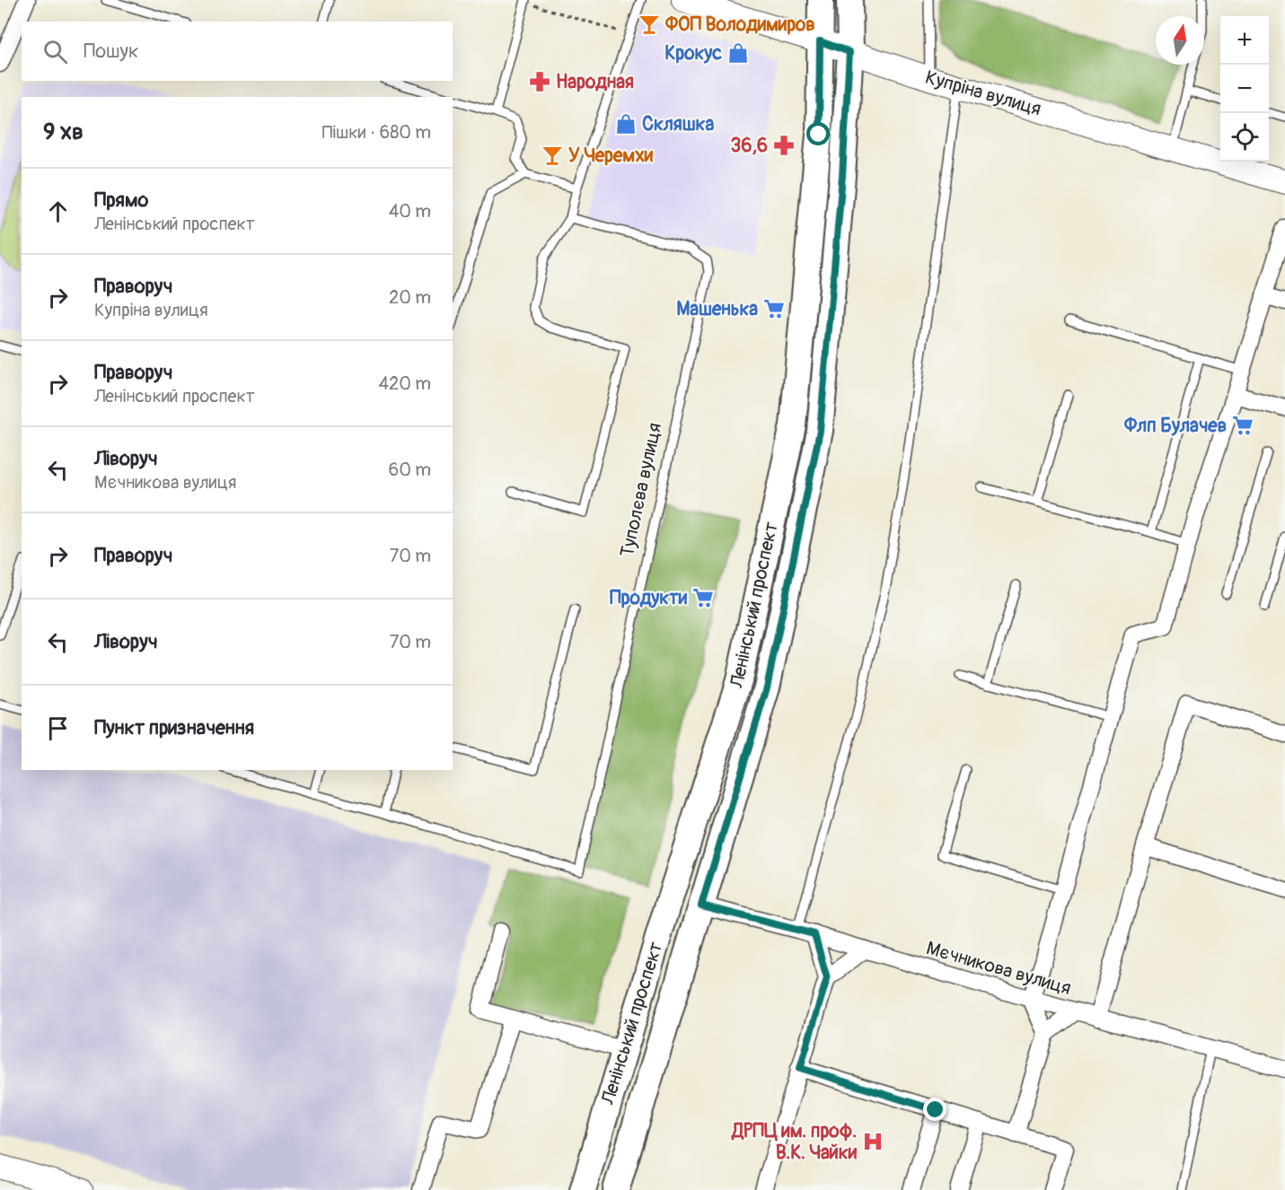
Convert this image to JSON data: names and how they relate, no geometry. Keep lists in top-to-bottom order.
{
  "streets": {
    "main road": ["Купріна вулиця", "Ленінський проспект"],
    "street": ["Мєчникова вулиця"],
    "lane": ["Туполєва вулиця"]
  },
  "crossings": [
    ["Купріна вулиця", "Ленінський проспект"],
    ["Ленінський проспект", "Мєчникова вулиця"]
  ],
  "places": {
    "bar": ["ФОП Володимиров", "У Черемхи"],
    "shop": ["Крокус", "Скляшка"],
    "pharmacy": ["Народная", "36,6"],
    "supermarket": ["Машенька", "Флп Булачев", "Продукти"],
    "hospital": ["ДРПЦ им. проф. В.К. Чайки"]
  },
  "north": "top",
  "page": {
    "map_buttons": ["+", "−"],
    "search": "Пошук",
    "heading": ["9 хв", "Пішки · 680 m"],
    "list": [
      ["Прямо", "Ленінський проспект", "40 m"],
      ["Праворуч", "Купріна вулиця", "20 m"],
      ["Праворуч", "Ленінський проспект", "420 m"],
      ["Ліворуч", "Мєчникова вулиця", "60 m"],
      ["Праворуч", "70 m"],
      ["Ліворуч", "70 m"],
      "Пункт призначення"
    ]
  }
}
